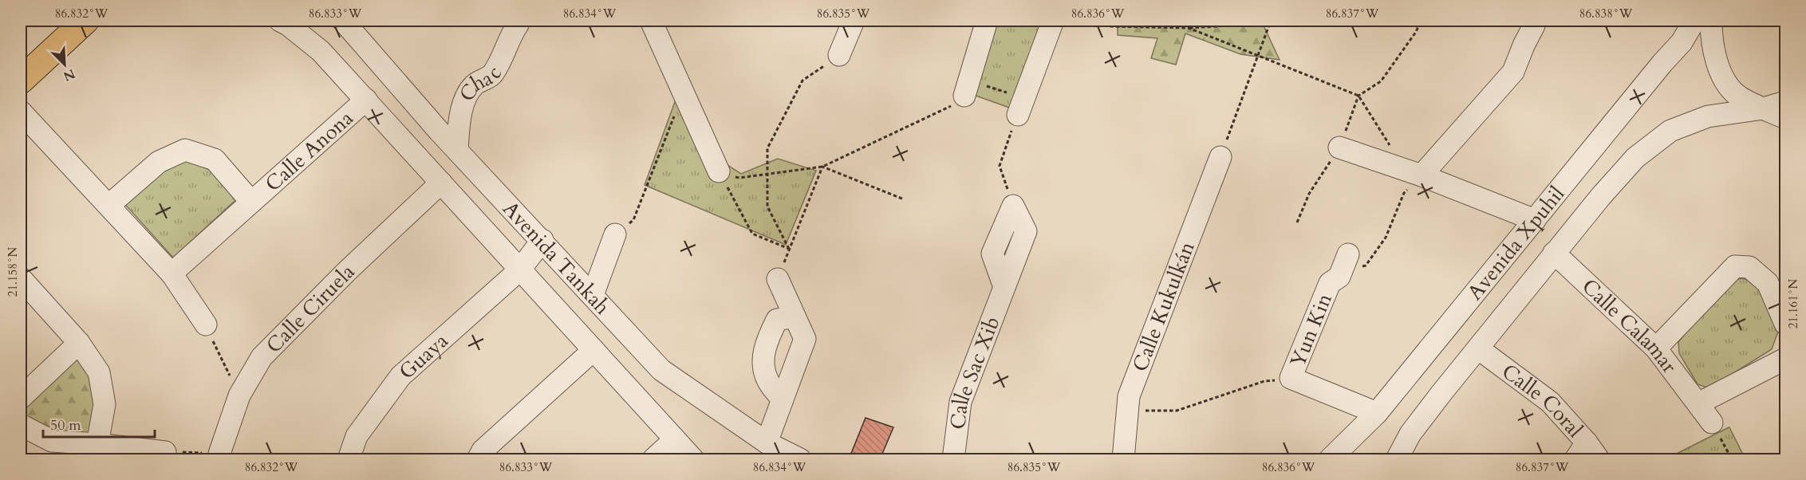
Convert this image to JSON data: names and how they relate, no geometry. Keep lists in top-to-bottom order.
{
  "streets": {
    "street": [
      "Chac",
      "Calle Anona",
      "Avenida Xpuhil",
      "Avenida Tankah",
      "Calle Kukulkán",
      "Calle Ciruela",
      "Calle Calamar",
      "Yun Kin",
      "Guaya",
      "Calle Sac Xib",
      "Calle Coral"
    ]
  },
  "crossings": [
    ["Chac", "Avenida Tankah"],
    ["Calle Anona", "Avenida Tankah"],
    ["Avenida Xpuhil", "Calle Calamar"],
    ["Avenida Xpuhil", "Yun Kin"],
    ["Avenida Xpuhil", "Calle Coral"],
    ["Avenida Tankah", "Calle Ciruela"],
    ["Avenida Tankah", "Guaya"]
  ],
  "scale_bar": "50 m",
  "north": "bottom right",
  "coordinates": [
    "86.832°W",
    "86.833°W",
    "86.834°W",
    "86.835°W",
    "86.836°W",
    "86.837°W",
    "86.838°W",
    "21.158°N",
    "21.161°N"
  ]
}
